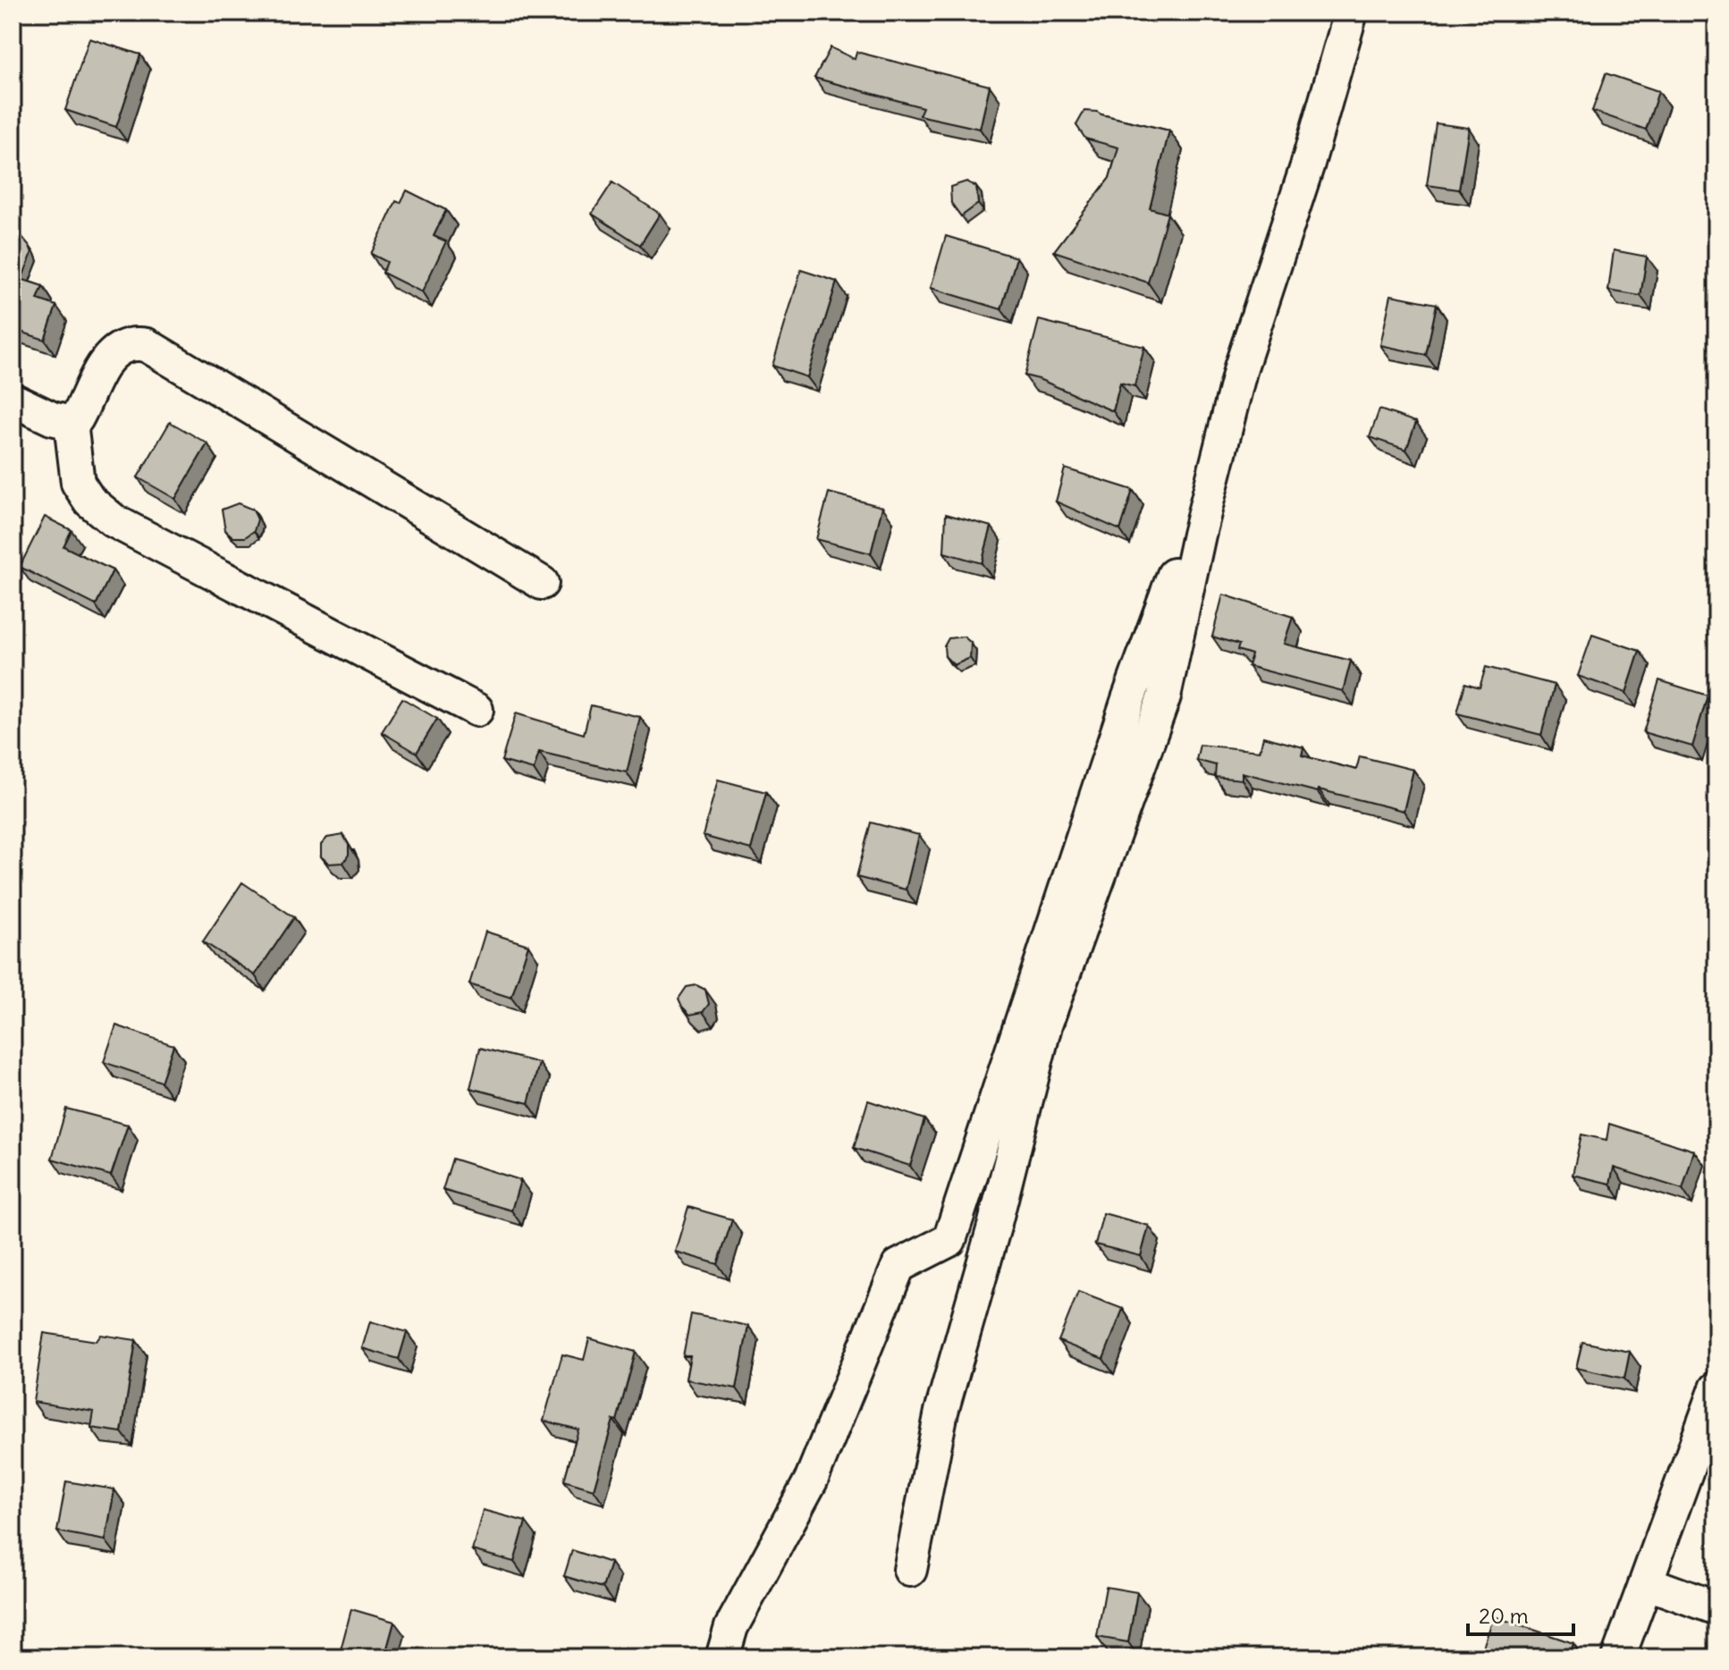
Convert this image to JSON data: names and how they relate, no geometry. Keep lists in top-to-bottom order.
{
  "scale_bar": "20 m"
}
